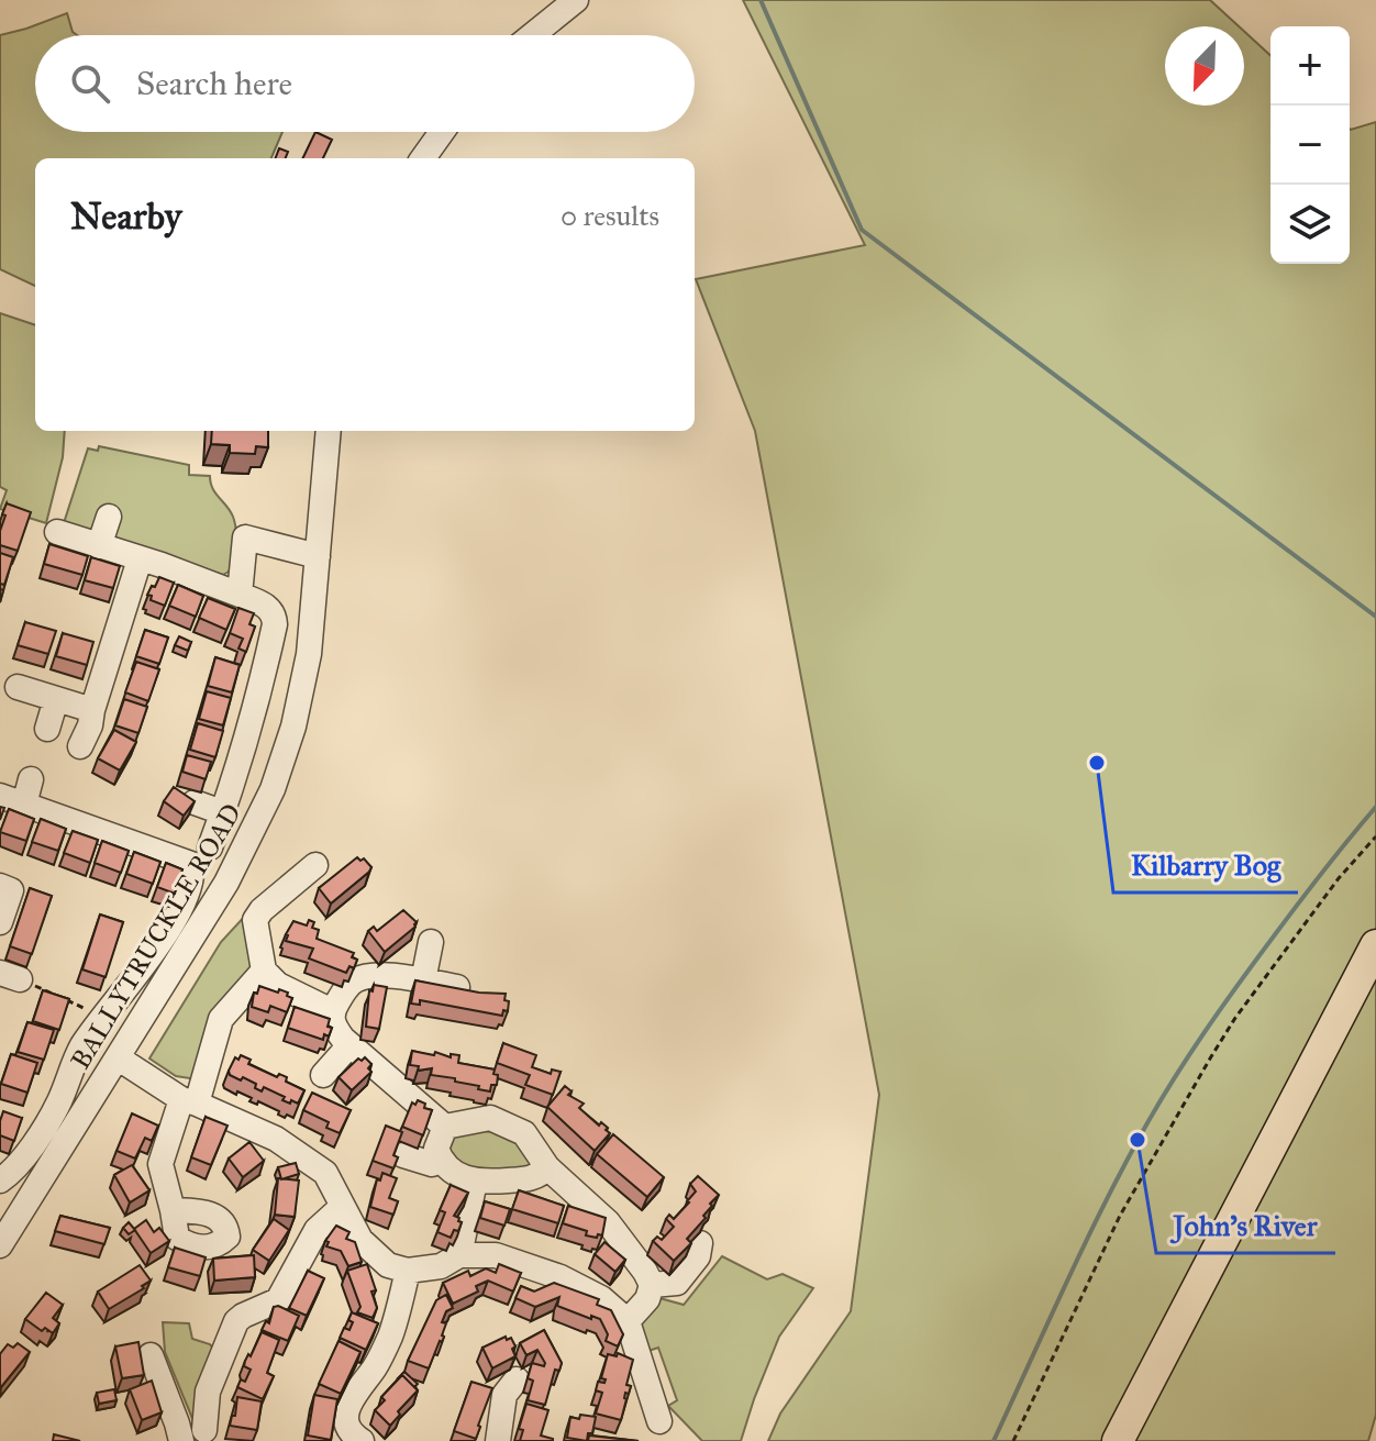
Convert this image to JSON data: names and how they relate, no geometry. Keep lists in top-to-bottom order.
{
  "streets": {
    "street": ["BALLYTRUCKLE ROAD"]
  },
  "places": ["Kilbarry Bog", "John's River"],
  "north": "bottom left",
  "page": {
    "map_buttons": ["+", "−"],
    "search": "Search here",
    "heading": ["Nearby", "0 results"]
  }
}
